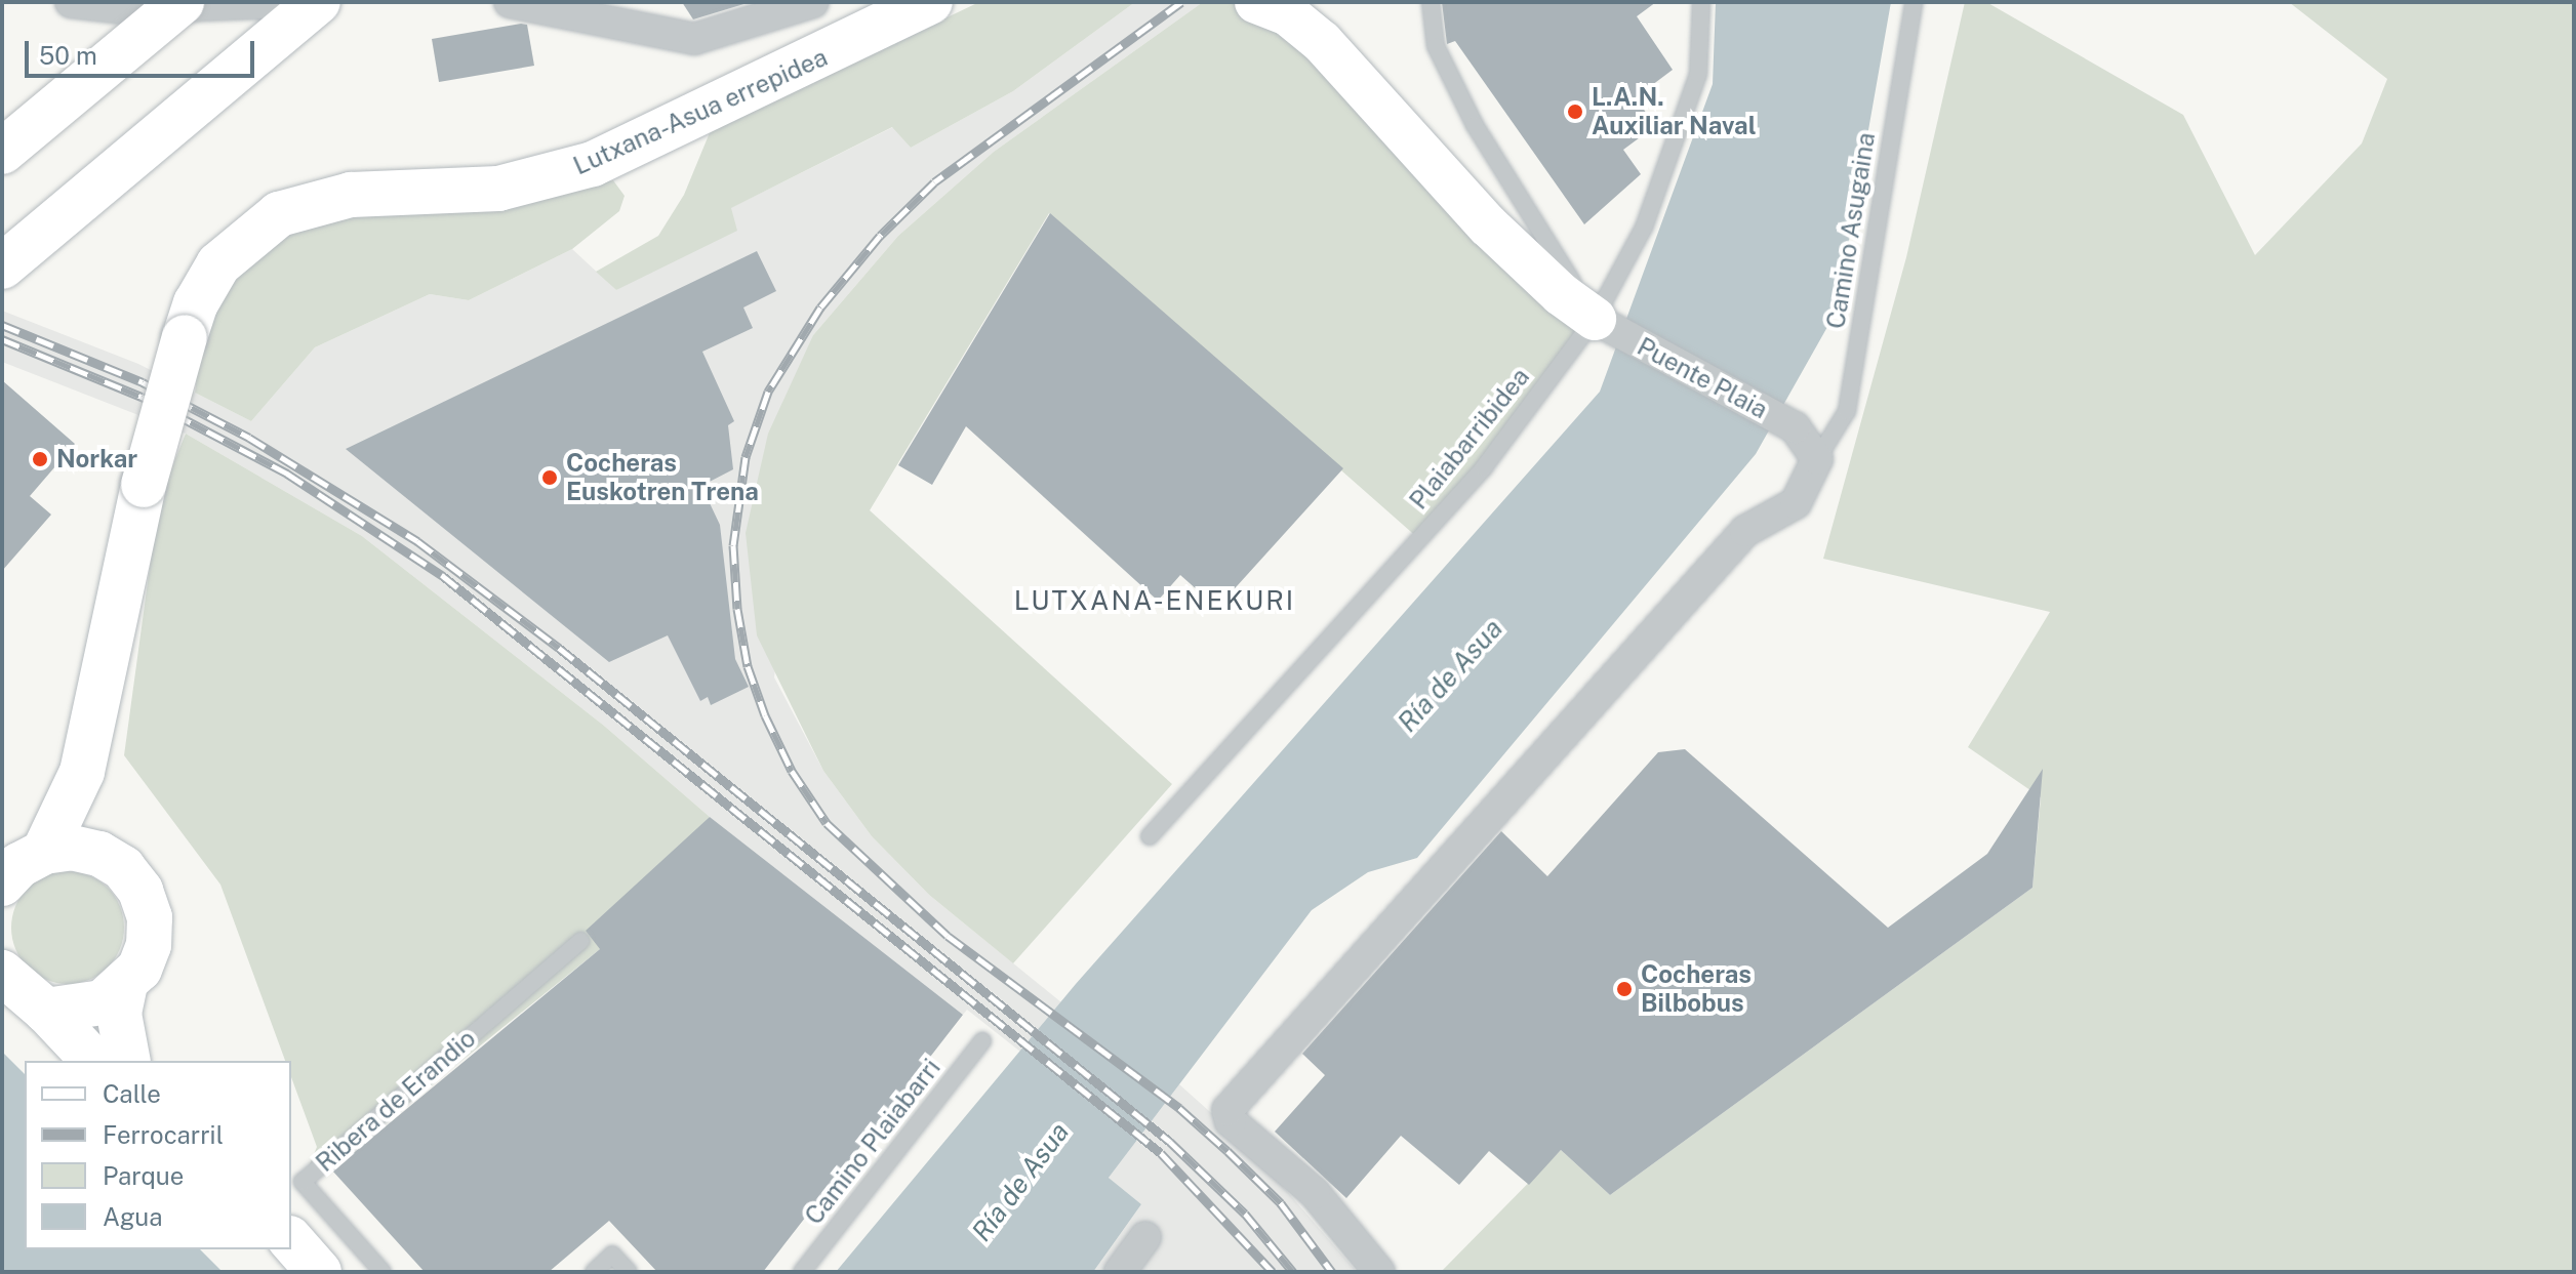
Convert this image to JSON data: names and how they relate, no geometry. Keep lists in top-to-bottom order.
{
  "streets": {
    "main road": ["Lutxana-Asua errepidea"],
    "street": ["Puente Plaia"],
    "lane": [
      "Camino Asugaina",
      "Plaiabarribidea",
      "Ribera de Erandio",
      "Camino Plaiabarri"
    ]
  },
  "crossings": [
    ["Camino Asugaina", "Puente Plaia"],
    ["Puente Plaia", "Plaiabarribidea"]
  ],
  "districts": ["LUTXANA-ENEKURI"],
  "water": ["Ría de Asua"],
  "places": [
    "L.A.N. Auxiliar Naval",
    "Norkar",
    "Cocheras Euskotren Trena",
    "Cocheras Bilbobus"
  ],
  "legend": [
    "Calle",
    "Ferrocarril",
    "Parque",
    "Agua"
  ],
  "scale_bar": "50 m"
}
